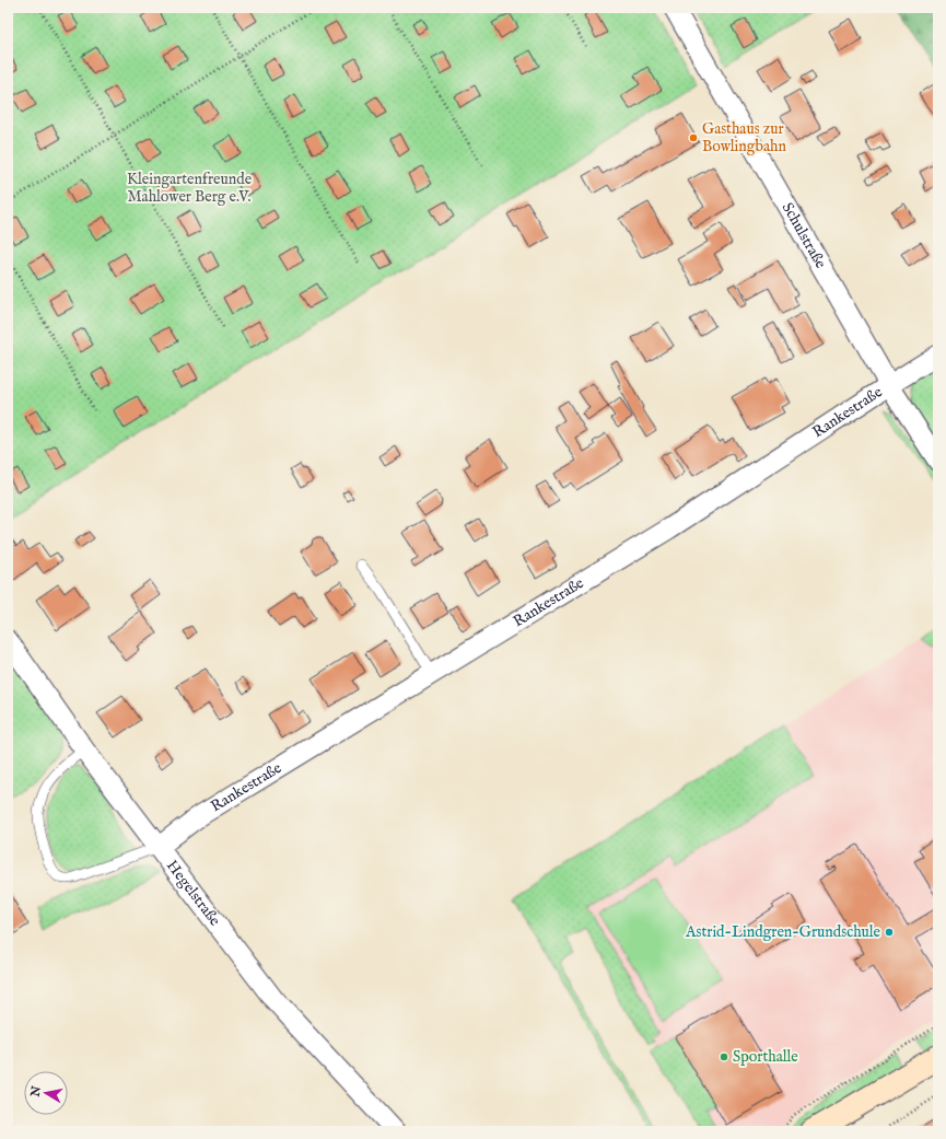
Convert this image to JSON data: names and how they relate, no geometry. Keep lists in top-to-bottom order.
{
  "streets": {
    "street": ["Schulstraße", "Rankestraße", "Hegelstraße"]
  },
  "crossings": [
    ["Schulstraße", "Rankestraße"],
    ["Rankestraße", "Hegelstraße"]
  ],
  "parks": ["Kleingartenfreunde Mahlower Berg e.V."],
  "places": ["Gasthaus zur Bowlingbahn", "Astrid-Lindgren-Grundschule", "Sporthalle"],
  "north": "left"
}
